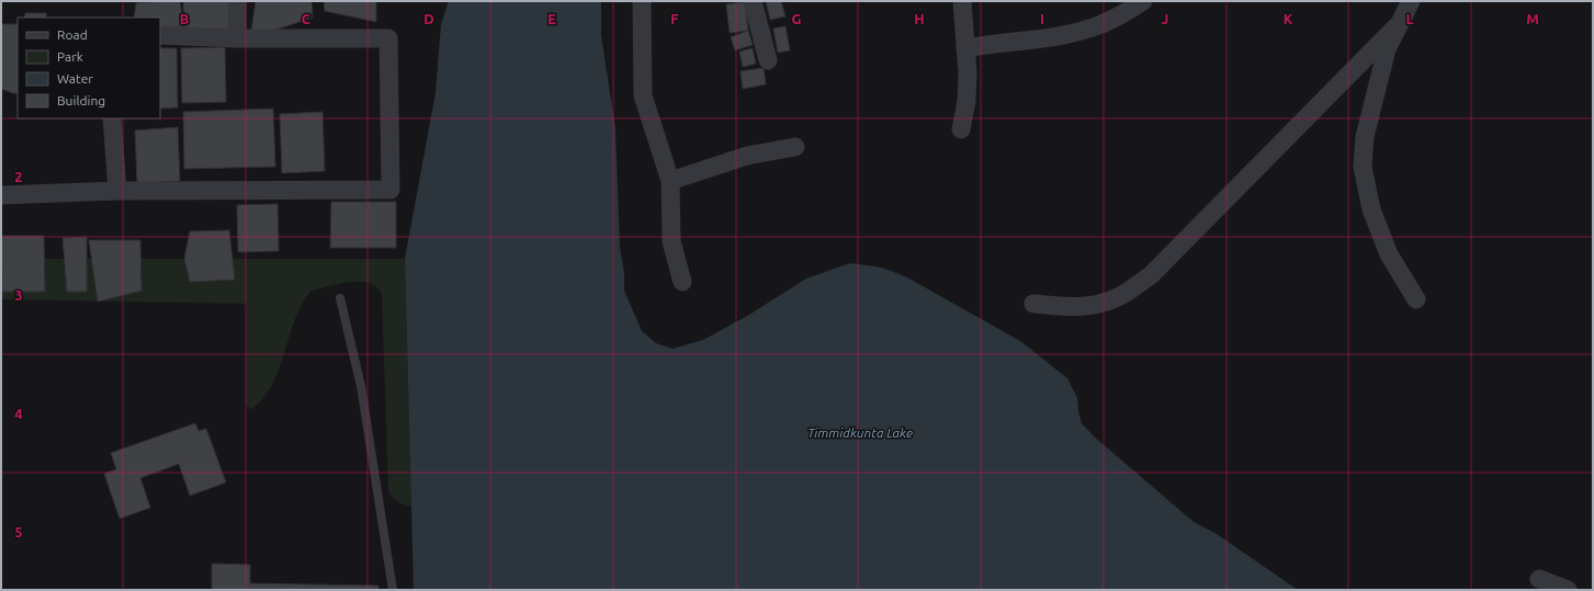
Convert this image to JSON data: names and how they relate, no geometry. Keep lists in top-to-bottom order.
{
  "water": ["Timmidkunta Lake"],
  "legend": [
    "Road",
    "Park",
    "Water",
    "Building"
  ],
  "grid": {
    "columns": [
      "B",
      "C",
      "D",
      "E",
      "F",
      "G",
      "H",
      "I",
      "J",
      "K",
      "L",
      "M"
    ],
    "rows": [
      "2",
      "3",
      "4",
      "5"
    ]
  }
}
